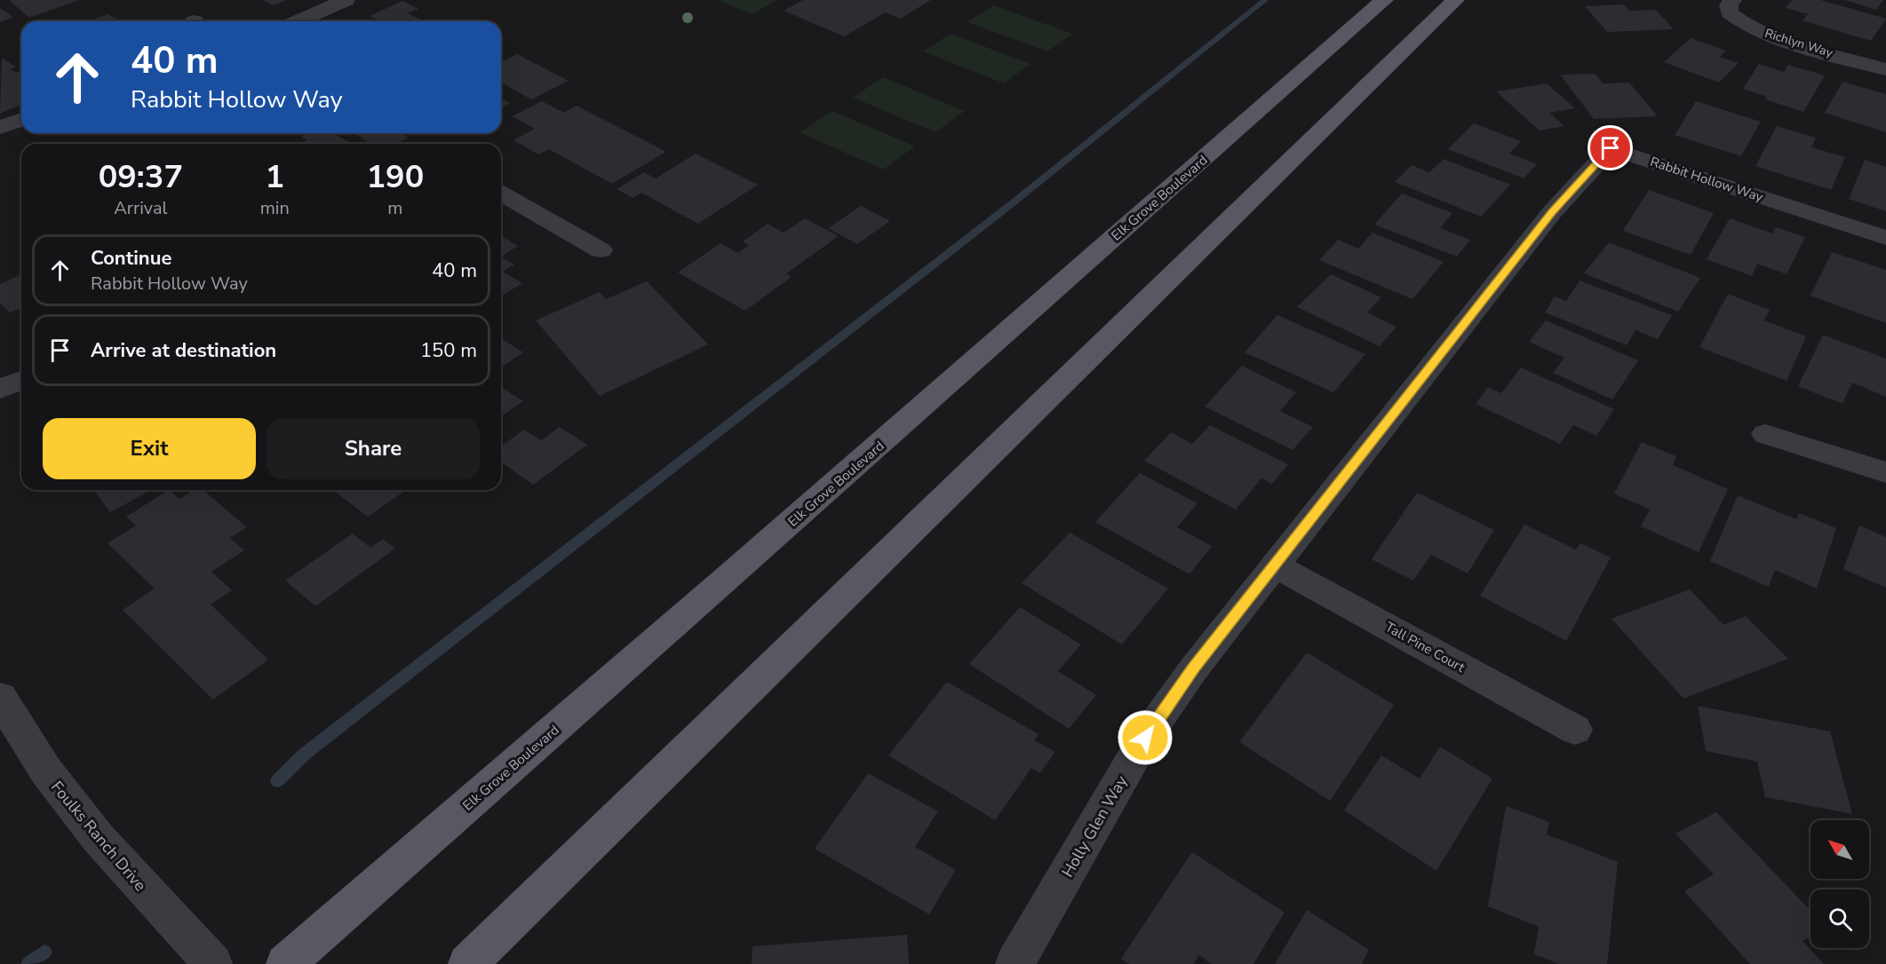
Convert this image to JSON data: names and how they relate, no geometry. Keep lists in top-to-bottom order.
{
  "streets": {
    "main road": ["Elk Grove Boulevard"],
    "street": [
      "Richlyn Way",
      "Rabbit Hollow Way",
      "Tall Pine Court",
      "Holly Glen Way",
      "Foulks Ranch Drive"
    ]
  },
  "crossings": [
    ["Rabbit Hollow Way", "Tall Pine Court"],
    ["Rabbit Hollow Way", "Holly Glen Way"],
    ["Tall Pine Court", "Holly Glen Way"]
  ],
  "north": "top left",
  "page": {
    "turn": ["40 m", "Rabbit Hollow Way"],
    "eta": [
      "09:37",
      "Arrival",
      "1",
      "min",
      "190",
      "m"
    ],
    "list": [
      {
        "name": "Continue",
        "note": "Rabbit Hollow Way",
        "value": "40 m"
      },
      {
        "name": "Arrive at destination",
        "value": "150 m"
      }
    ],
    "buttons": ["Exit", "Share"]
  }
}
